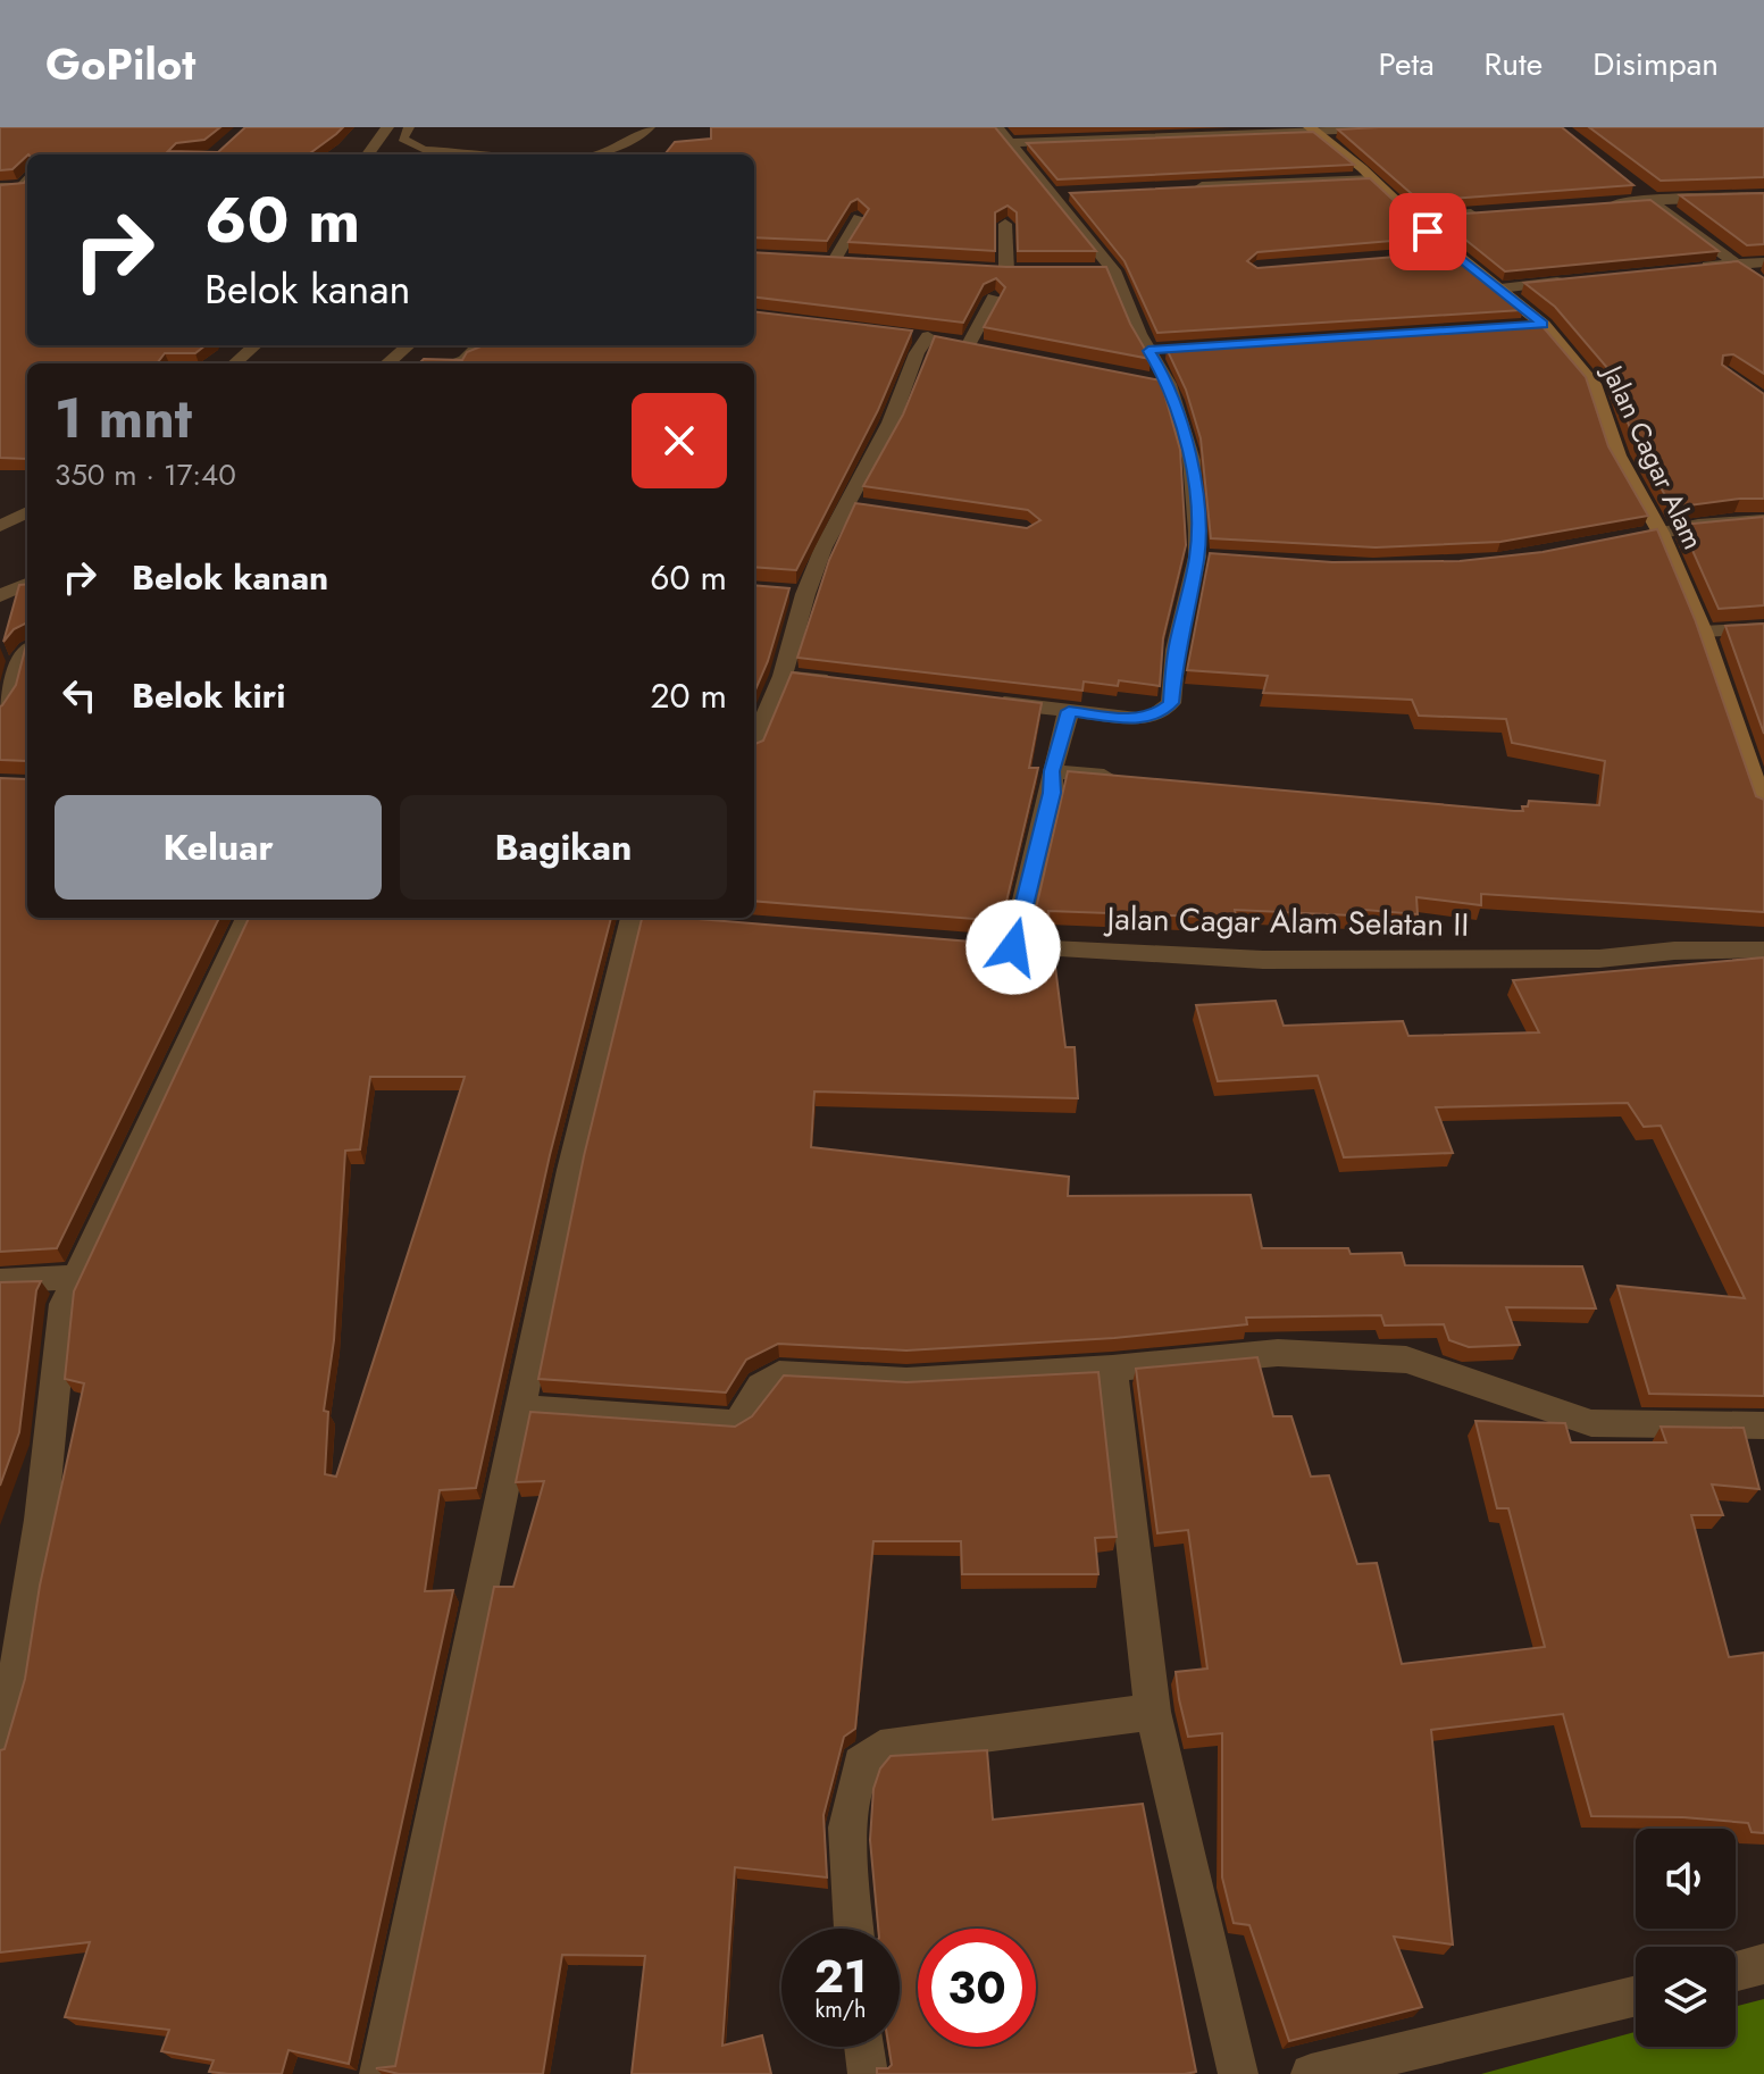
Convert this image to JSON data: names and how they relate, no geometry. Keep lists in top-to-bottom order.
{
  "streets": {
    "street": ["Jalan Cagar Alam", "Jalan Cagar Alam Selatan II"]
  },
  "page": {
    "header": "GoPilot",
    "nav": ["Peta", "Rute", "Disimpan"],
    "turn": ["60 m", "Belok kanan"],
    "heading": ["1 mnt", "350 m · 17:40"],
    "list": [
      {
        "name": "Belok kanan",
        "value": "60 m"
      },
      {
        "name": "Belok kiri",
        "value": "20 m"
      }
    ],
    "buttons": ["Keluar", "Bagikan"],
    "speed": "21 km/h",
    "limit": "30"
  }
}
